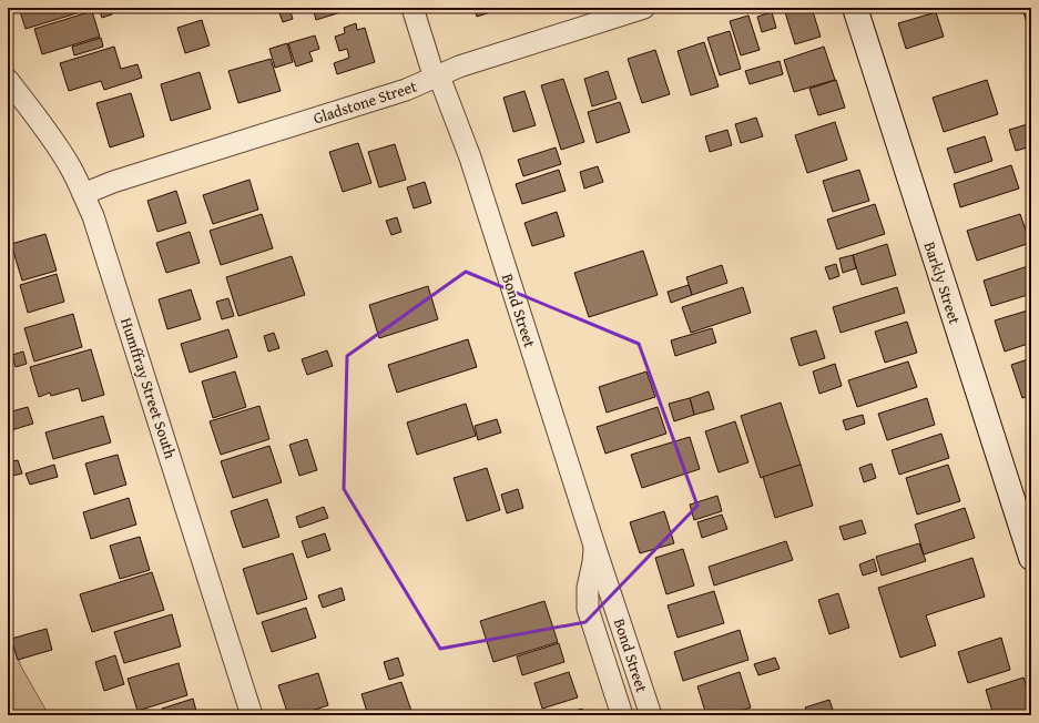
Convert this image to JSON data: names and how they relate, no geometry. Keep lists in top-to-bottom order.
{
  "streets": {
    "main road": ["Barkly Street"],
    "street": ["Gladstone Street", "Bond Street", "Humffray Street South"]
  },
  "crossings": [
    ["Gladstone Street", "Bond Street"],
    ["Gladstone Street", "Humffray Street South"]
  ]
}
